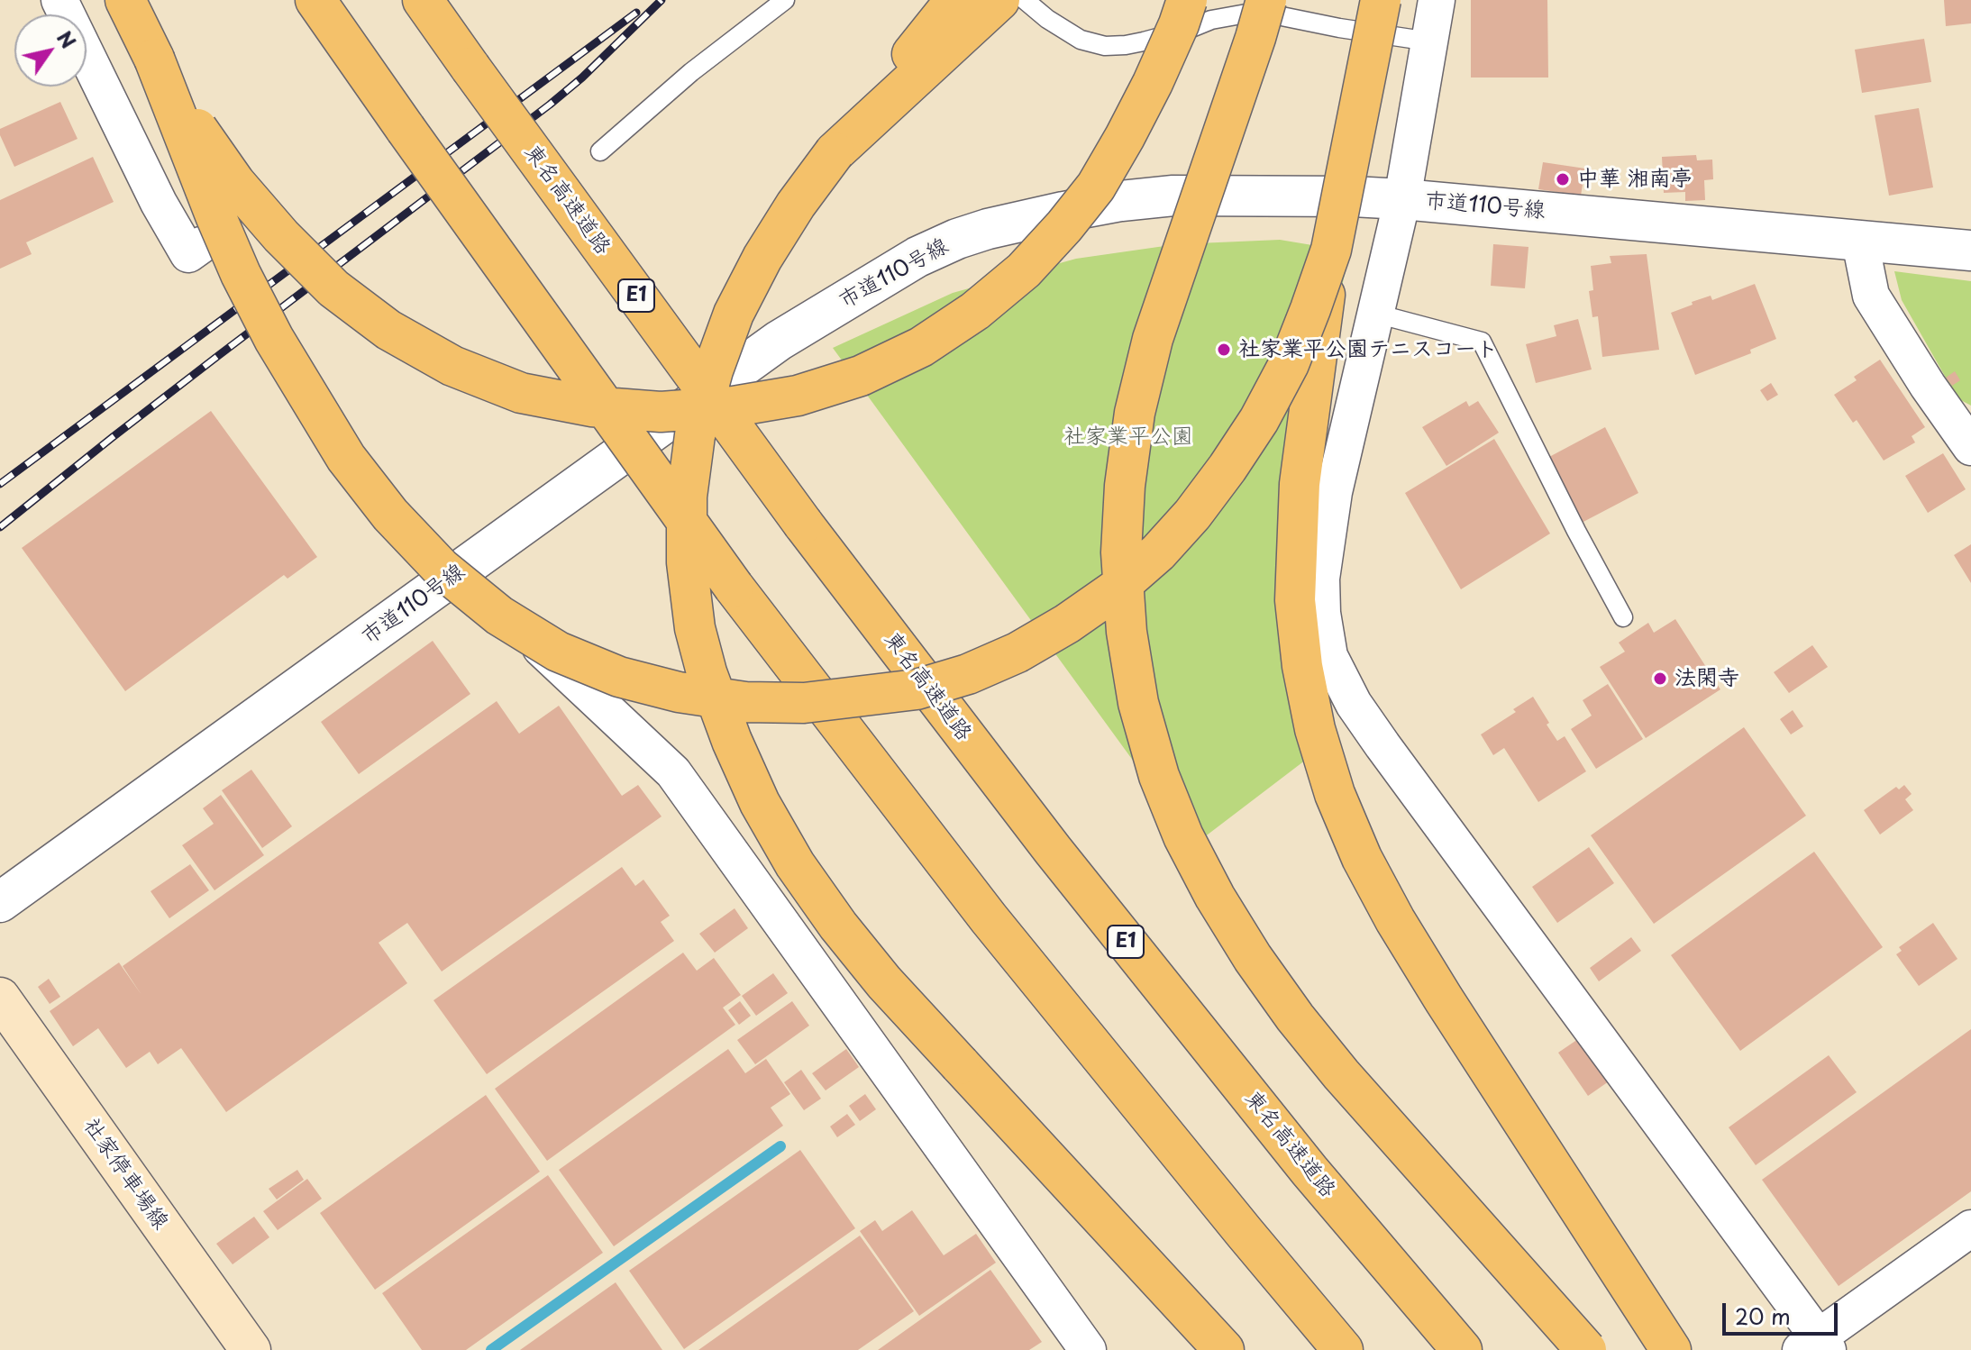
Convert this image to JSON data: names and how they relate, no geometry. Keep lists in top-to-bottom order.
{
  "streets": {
    "highway": ["東名高速道路", "E1"],
    "main road": ["社家停車場線"],
    "street": ["市道110号線"]
  },
  "parks": ["社家業平公園"],
  "places": ["中華 湘南亭", "社家業平公園テニスコート", "法閑寺"],
  "scale_bar": "20 m",
  "north": "top right"
}
